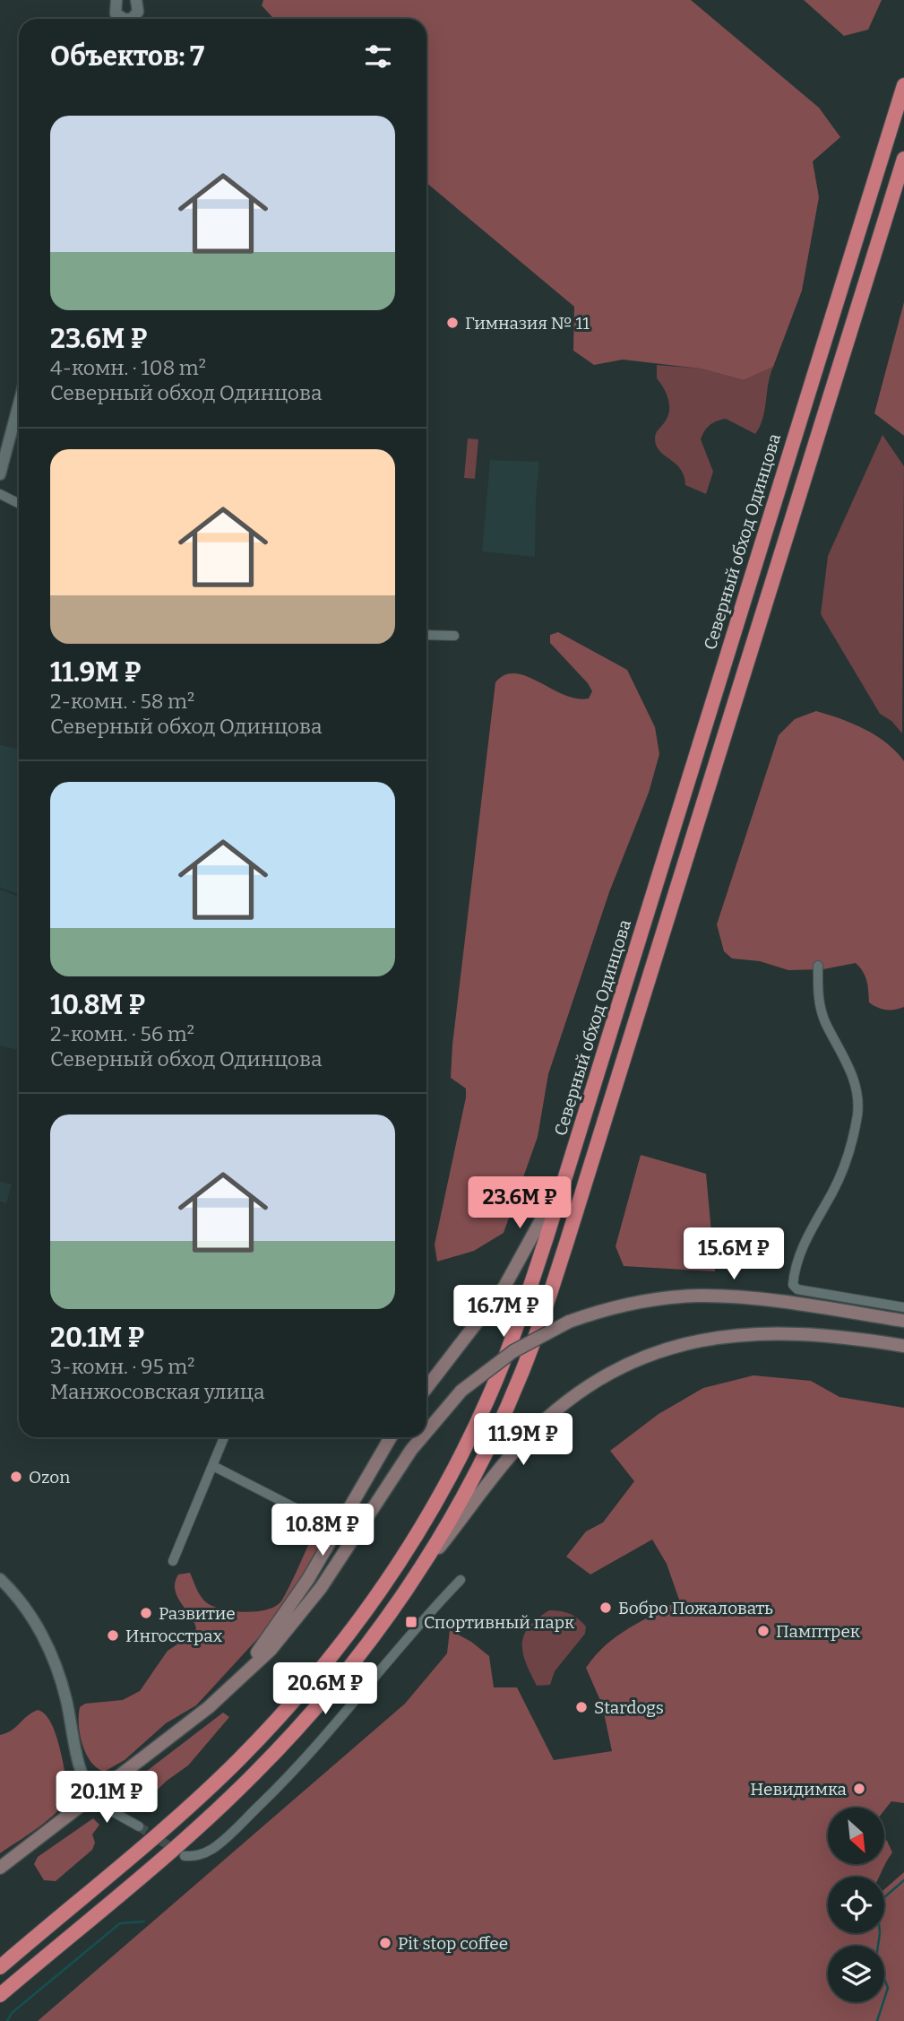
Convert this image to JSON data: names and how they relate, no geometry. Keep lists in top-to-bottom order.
{
  "streets": {
    "highway": ["Северный обход Одинцова"]
  },
  "places": {
    "other": [
      "Гимназия № 11",
      "Ozon",
      "Бобро Пожаловать",
      "Развитие",
      "Памптрек",
      "Ингосстрах",
      "Stardogs",
      "Невидимка",
      "Pit stop coffee"
    ],
    "transit": ["Спортивный парк"]
  },
  "north": "bottom right",
  "page": {
    "heading": "Объектов: 7",
    "list": [
      {
        "name": "23.6M ₽",
        "note": "4-комн. · 108 m² · Северный обход Одинцова"
      },
      {
        "name": "11.9M ₽",
        "note": "2-комн. · 58 m² · Северный обход Одинцова"
      },
      {
        "name": "10.8M ₽",
        "note": "2-комн. · 56 m² · Северный обход Одинцова"
      },
      {
        "name": "20.1M ₽",
        "note": "3-комн. · 95 m² · Манжосовская улица"
      }
    ],
    "price": [
      "23.6M ₽",
      "15.6M ₽",
      "16.7M ₽",
      "11.9M ₽",
      "10.8M ₽",
      "20.6M ₽",
      "20.1M ₽"
    ]
  }
}
